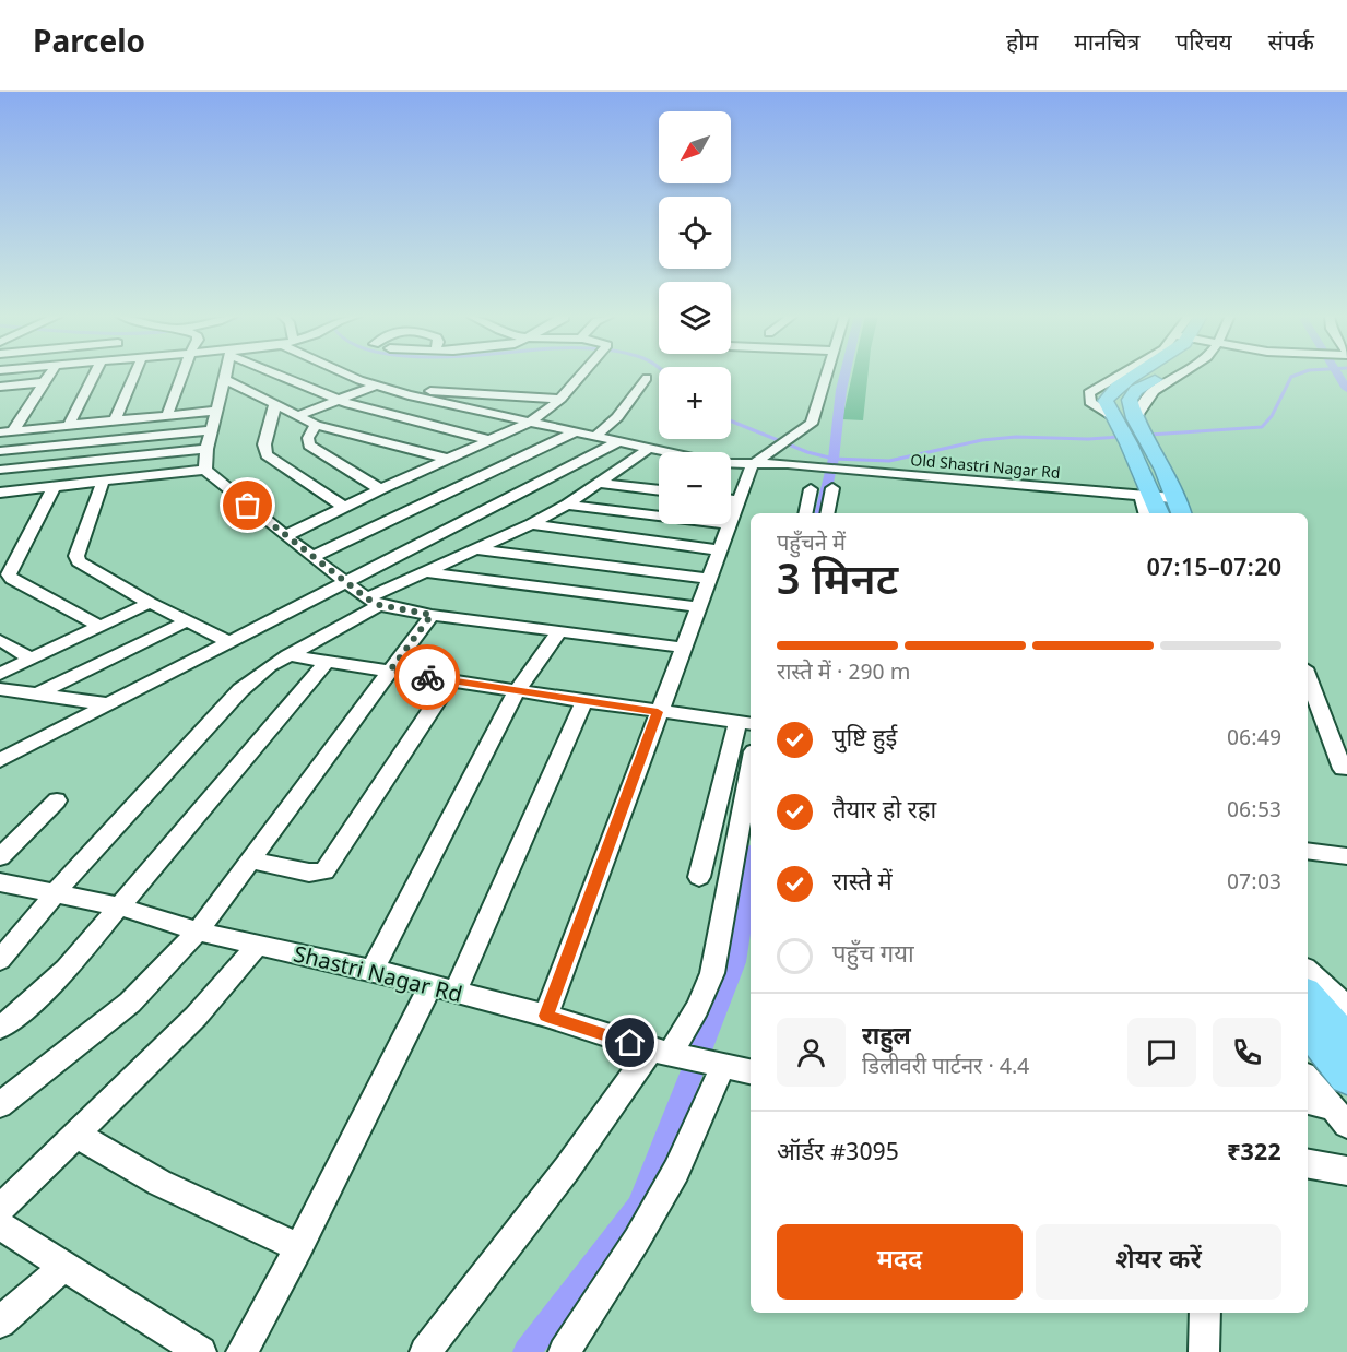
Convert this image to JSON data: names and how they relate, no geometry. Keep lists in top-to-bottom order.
{
  "streets": {
    "street": ["Old Shastri Nagar Rd", "Shastri Nagar Rd"]
  },
  "north": "bottom left",
  "page": {
    "header": "Parcelo",
    "nav": [
      "होम",
      "मानचित्र",
      "परिचय",
      "संपर्क"
    ],
    "map_buttons": ["+", "−"],
    "heading": ["3 मिनट", "पहुँचने में", "07:15–07:20"],
    "panel": [
      "राहुल",
      "डिलीवरी पार्टनर · 4.4",
      "ऑर्डर #3095",
      "₹322"
    ],
    "bar": "रास्ते में · 290 m",
    "list": [
      ["पुष्टि हुई", "06:49"],
      ["तैयार हो रहा", "06:53"],
      ["रास्ते में", "07:03"],
      "पहुँच गया"
    ],
    "buttons": ["मदद", "शेयर करें"]
  }
}
